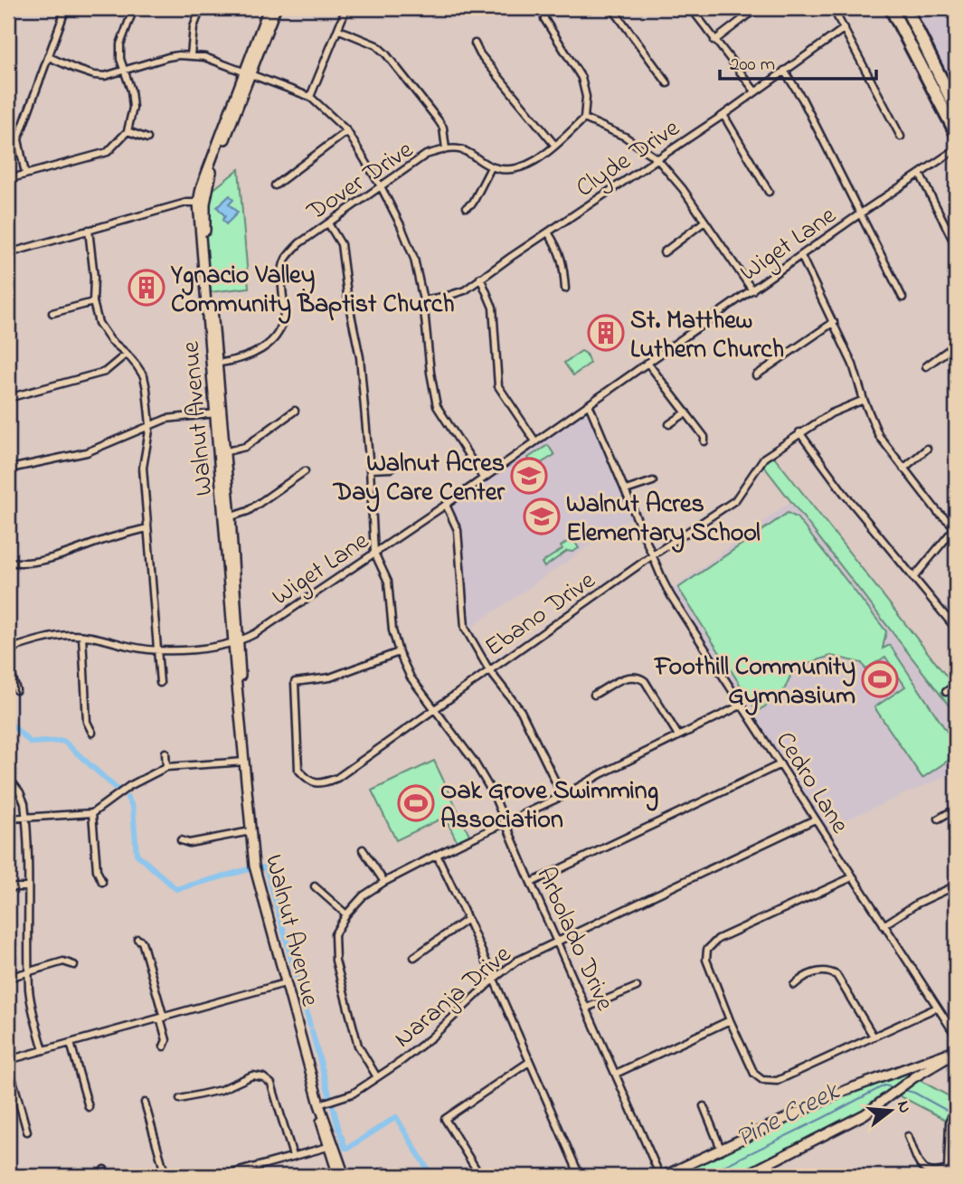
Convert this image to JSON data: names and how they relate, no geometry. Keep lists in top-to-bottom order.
{
  "streets": {
    "street": [
      "Clyde Drive",
      "Dover Drive",
      "Wiget Lane",
      "Walnut Avenue",
      "Ebano Drive",
      "Cedro Lane",
      "Arbolado Drive",
      "Naranja Drive"
    ]
  },
  "crossings": [
    ["Dover Drive", "Walnut Avenue"],
    ["Wiget Lane", "Walnut Avenue"],
    ["Wiget Lane", "Cedro Lane"],
    ["Wiget Lane", "Arbolado Drive"],
    ["Walnut Avenue", "Naranja Drive"],
    ["Ebano Drive", "Cedro Lane"],
    ["Ebano Drive", "Arbolado Drive"],
    ["Cedro Lane", "Naranja Drive"],
    ["Arbolado Drive", "Naranja Drive"]
  ],
  "water": ["Pine Creek"],
  "places": {
    "building": ["Ygnacio Valley Community Baptist Church", "St. Matthew Luthern Church"],
    "school or university": ["Walnut Acres Day Care Center", "Walnut Acres Elementary School"],
    "sports": ["Foothill Community Gymnasium", "Oak Grove Swimming Association"]
  },
  "scale_bar": "200 m",
  "north": "right"
}
